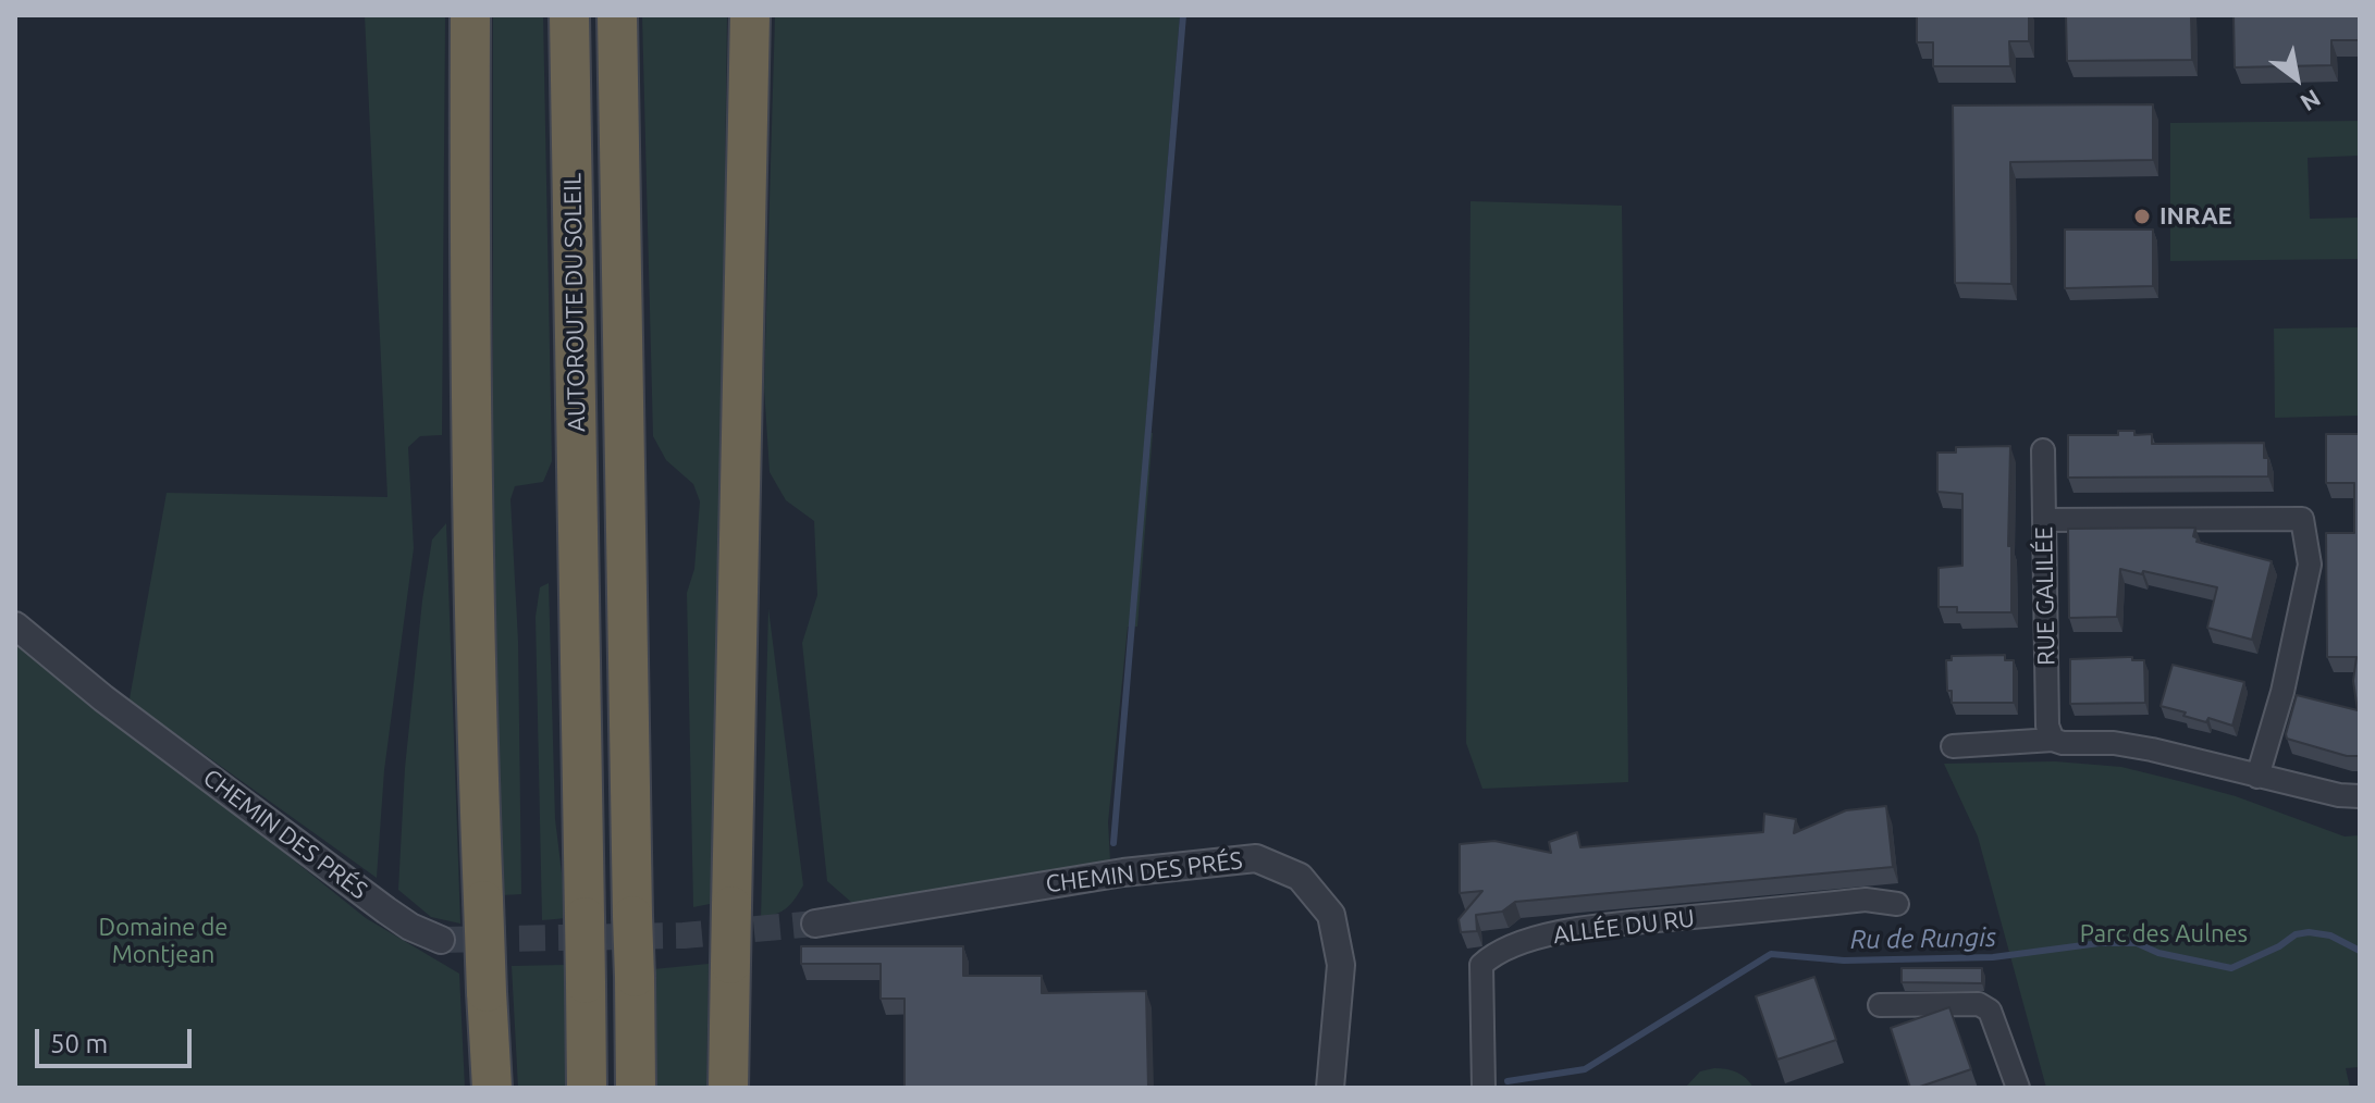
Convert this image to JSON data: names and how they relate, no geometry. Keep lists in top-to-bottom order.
{
  "streets": {
    "highway": ["AUTOROUTE DU SOLEIL"],
    "street": ["RUE GALILÉE", "CHEMIN DES PRÉS", "ALLÉE DU RU"]
  },
  "water": ["Ru de Rungis"],
  "parks": ["Domaine de Montjean", "Parc des Aulnes"],
  "places": ["INRAE"],
  "scale_bar": "50 m",
  "north": "bottom right"
}
